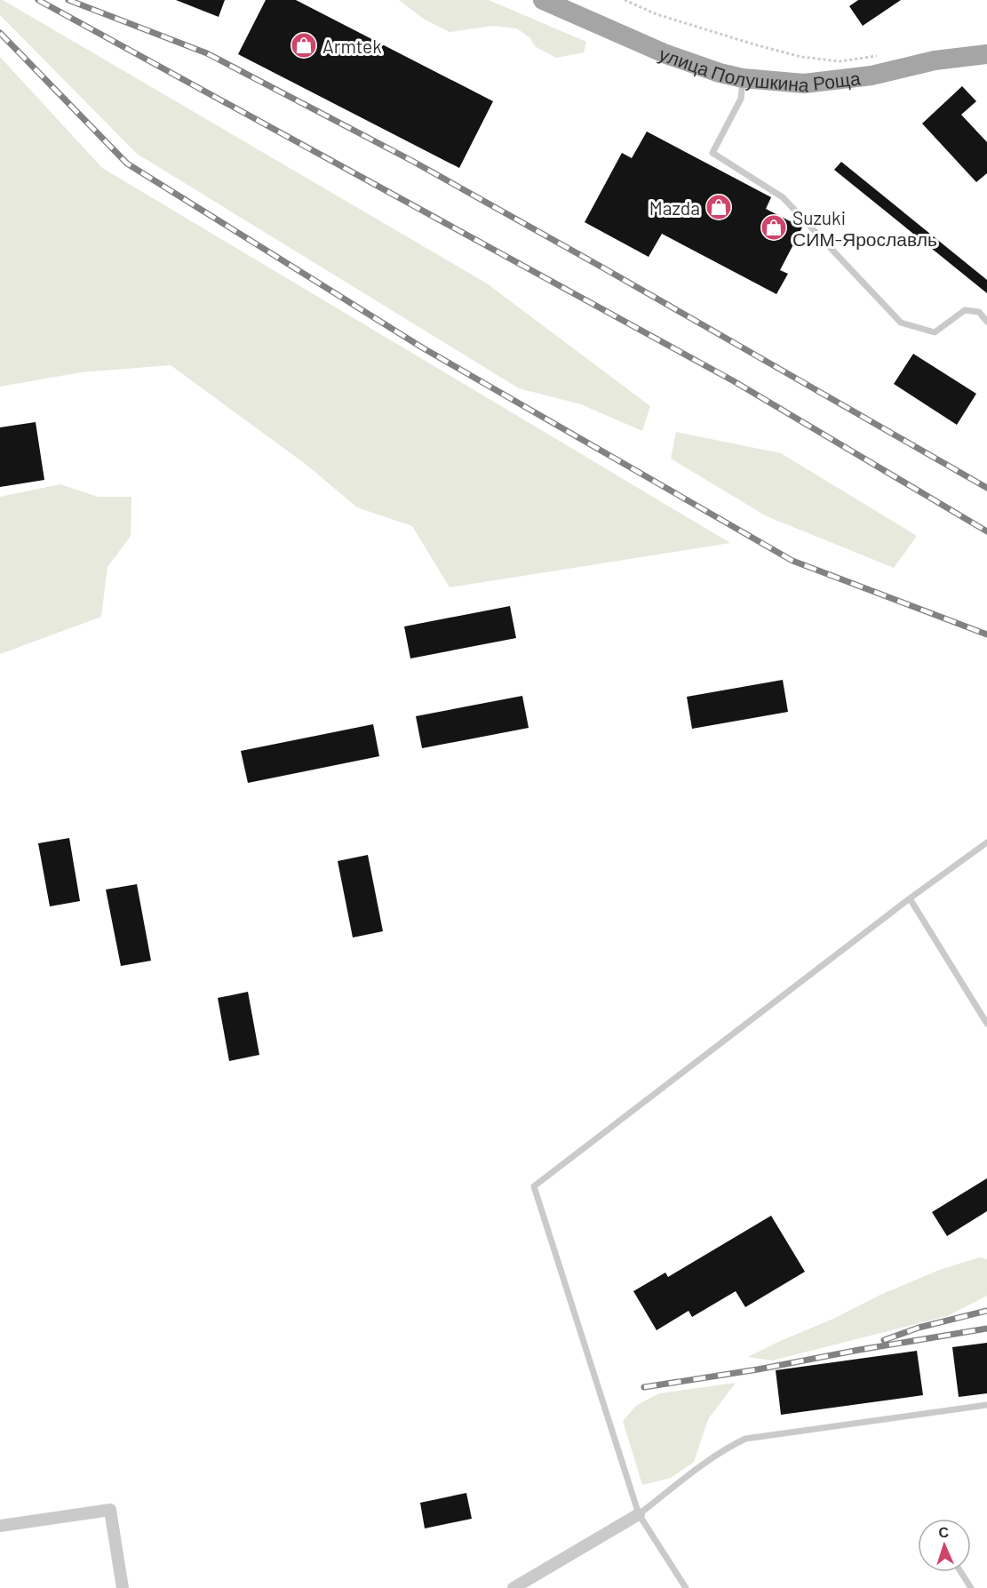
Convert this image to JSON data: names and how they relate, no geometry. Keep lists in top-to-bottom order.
{
  "streets": {
    "main road": ["улица Полушкина Роща"]
  },
  "places": {
    "shop": ["Armtek", "Mazda", "Suzuki СИМ-Ярославль"]
  },
  "north": "top"
}
